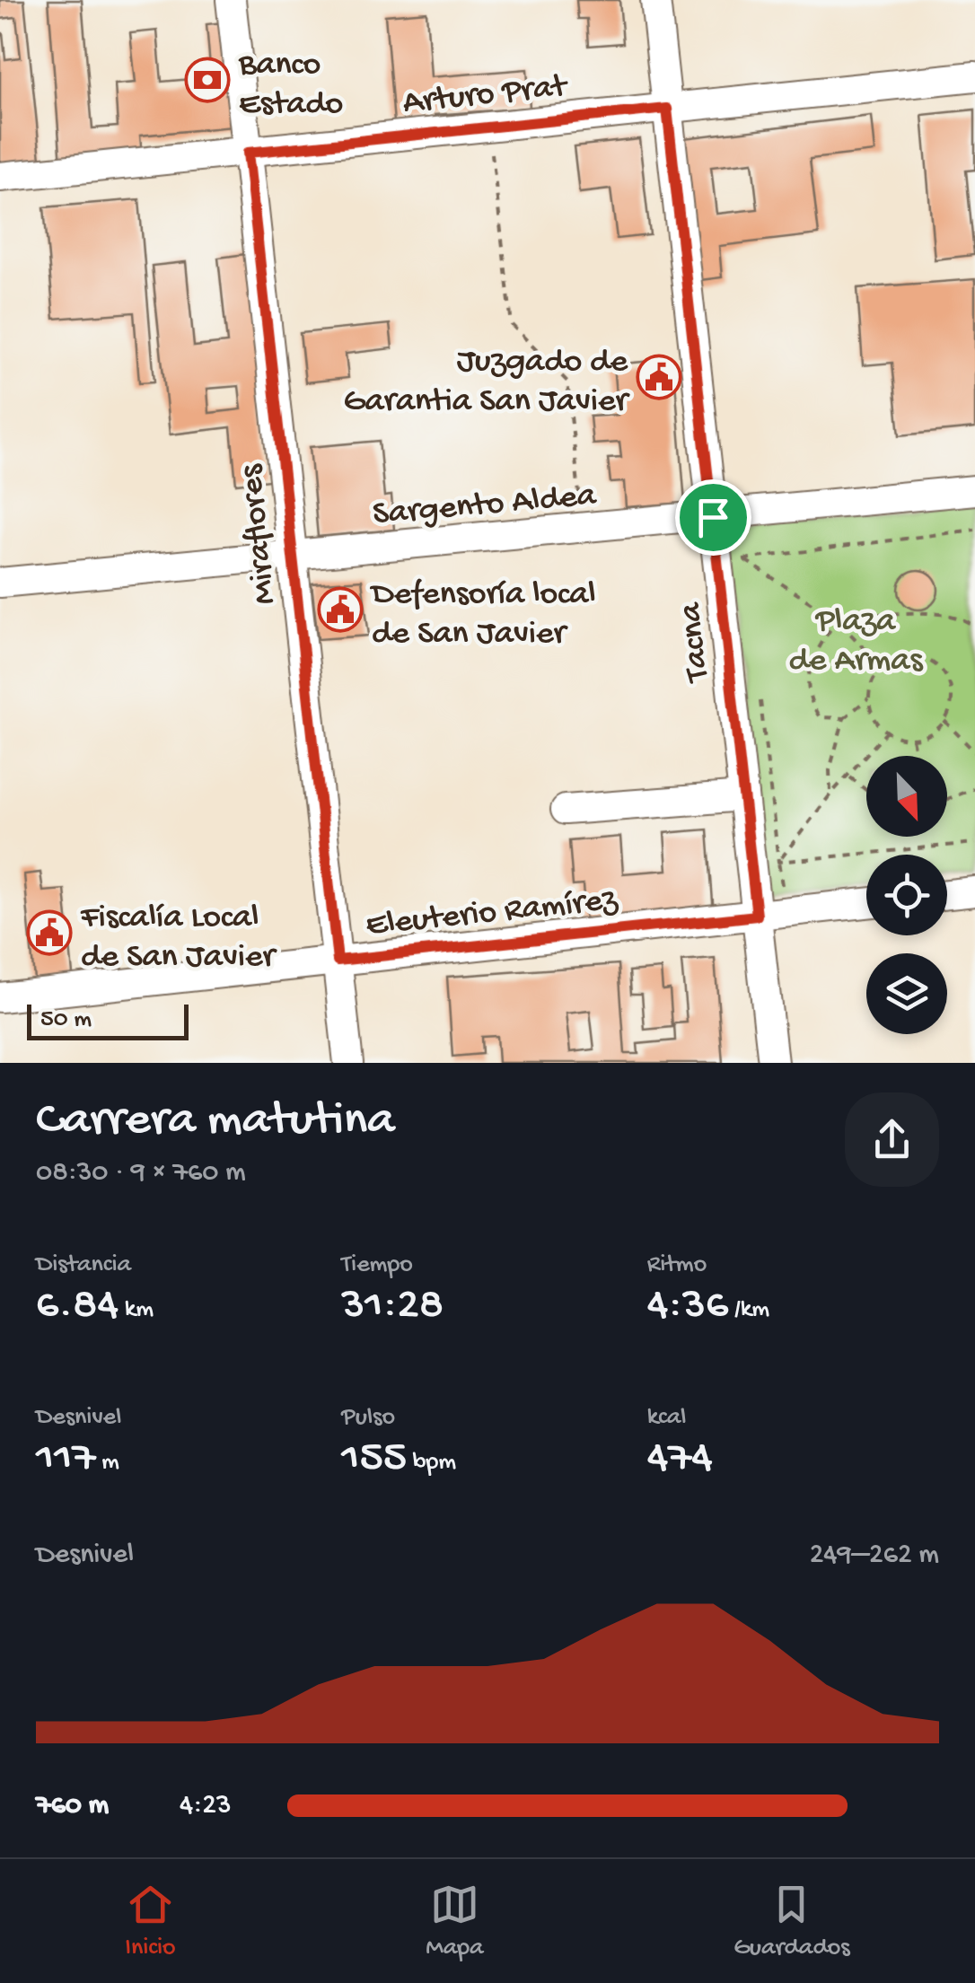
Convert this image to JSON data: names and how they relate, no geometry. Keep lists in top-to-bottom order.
{
  "streets": {
    "street": [
      "Arturo Prat",
      "Sargento Aldea",
      "Miraflores",
      "Tacna",
      "Eleuterio Ramírez"
    ]
  },
  "crossings": [
    ["Arturo Prat", "Miraflores"],
    ["Arturo Prat", "Tacna"],
    ["Sargento Aldea", "Miraflores"],
    ["Sargento Aldea", "Tacna"],
    ["Miraflores", "Eleuterio Ramírez"],
    ["Tacna", "Eleuterio Ramírez"]
  ],
  "parks": ["Plaza de Armas"],
  "places": {
    "bank": ["Banco Estado"],
    "public building": ["Juzgado de Garantia San Javier", "Defensoría local de San Javier", "Fiscalía Local de San Javier"]
  },
  "scale_bar": "50 m",
  "north": "bottom right",
  "page": {
    "scale": "50 m",
    "heading": ["Carrera matutina", "08:30 · 9 × 760 m"],
    "stats": [
      ["Distancia", "6.84 km"],
      ["Tiempo", "31:28"],
      ["Ritmo", "4:36 /km"],
      ["Desnivel", "117 m"],
      ["Pulso", "155 bpm"],
      ["kcal", "474"]
    ],
    "chart": ["Desnivel", "249–262 m"],
    "list": [
      {
        "name": "760 m",
        "note": "4:23"
      }
    ],
    "tabs": ["Inicio", "Mapa", "Guardados"]
  }
}
